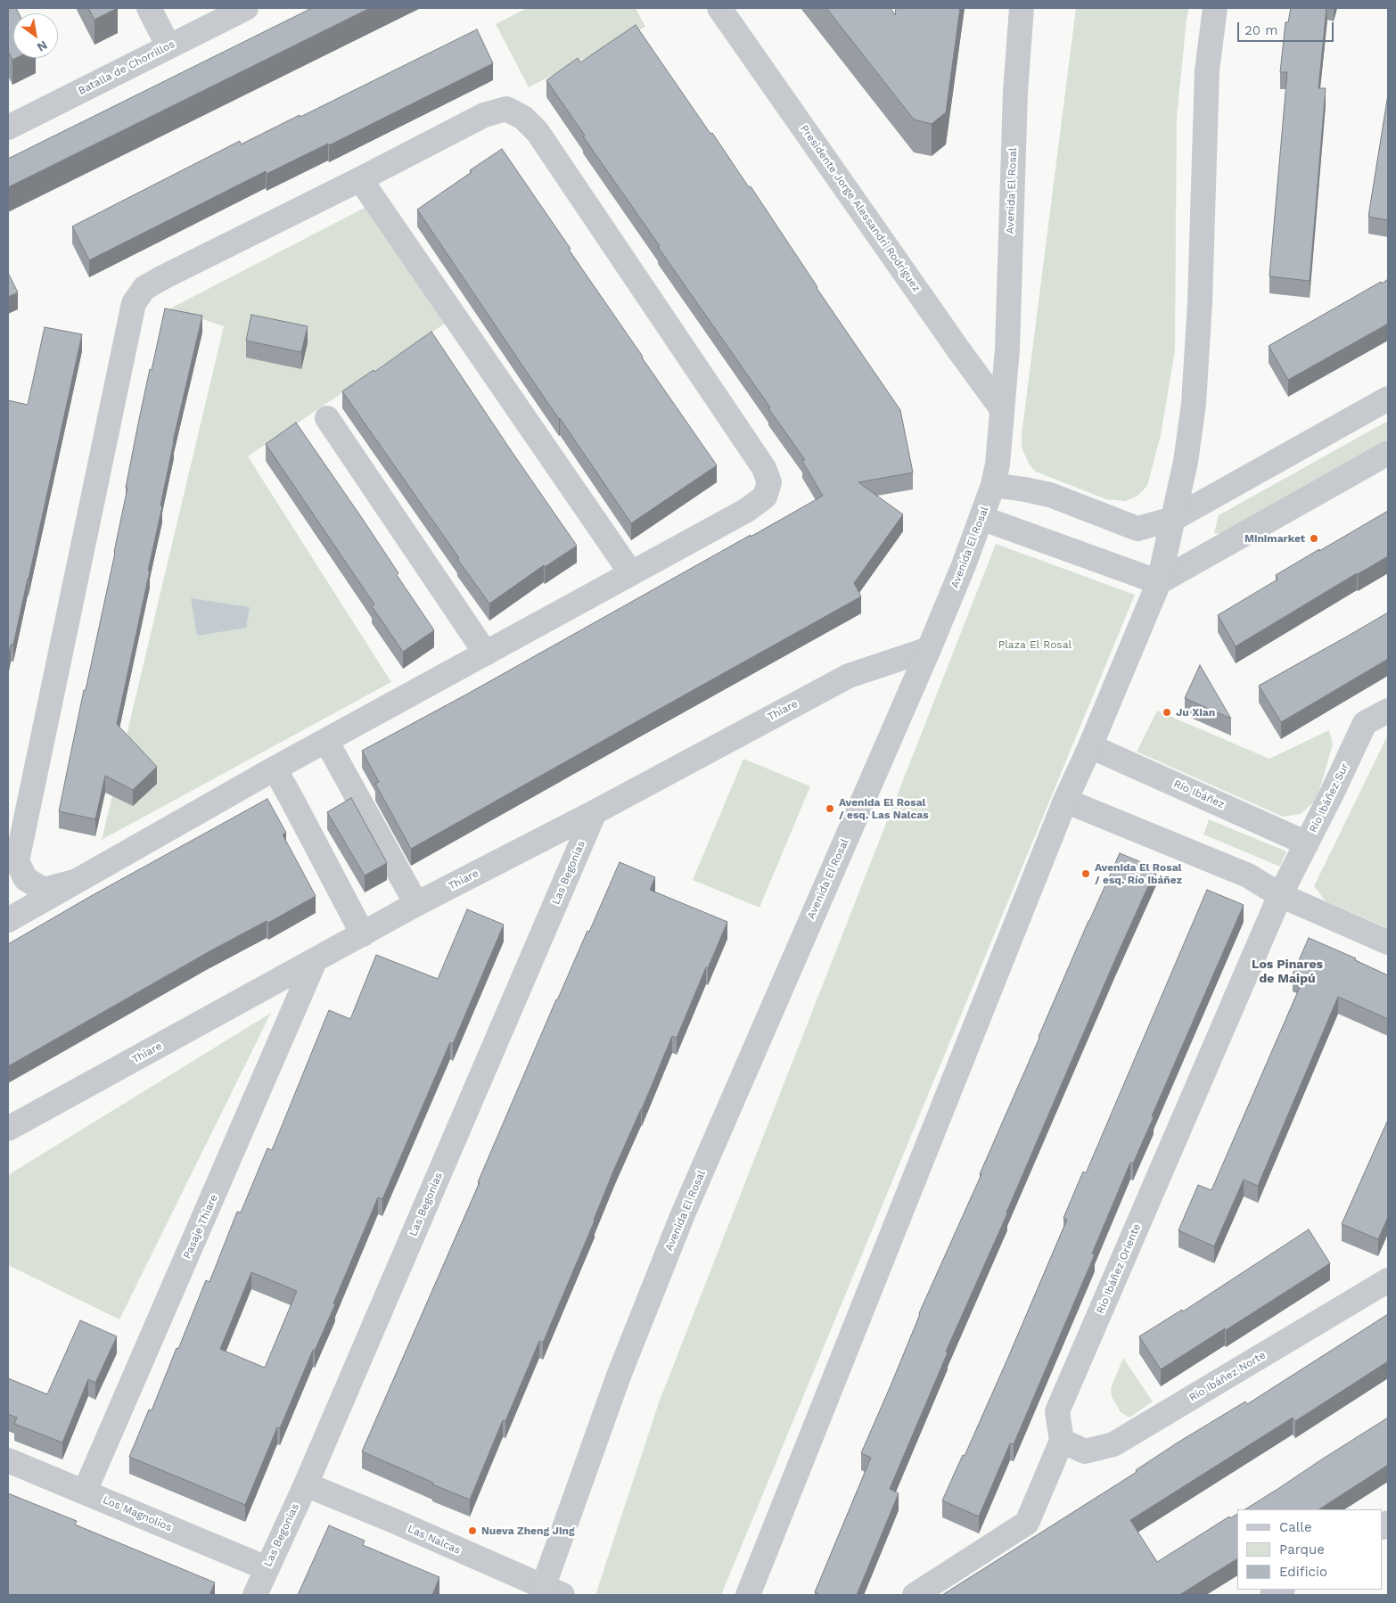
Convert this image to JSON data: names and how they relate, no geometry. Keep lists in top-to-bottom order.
{
  "streets": {
    "street": [
      "Batalla de Chorrillos",
      "Avenida El Rosal",
      "Presidente Jorge Alessandri Rodríguez",
      "Thiare",
      "Río Ibáñez",
      "Río Ibáñez Sur",
      "Las Begonias",
      "Pasaje Thiare",
      "Río Ibáñez Oriente",
      "Río Ibáñez Norte",
      "Los Magnolios",
      "Las Nalcas"
    ]
  },
  "crossings": [
    ["Avenida El Rosal", "Presidente Jorge Alessandri Rodríguez"],
    ["Avenida El Rosal", "Thiare"],
    ["Avenida El Rosal", "Las Nalcas"],
    ["Thiare", "Las Begonias"],
    ["Thiare", "Pasaje Thiare"],
    ["Río Ibáñez", "Río Ibáñez Sur"],
    ["Río Ibáñez Sur", "Río Ibáñez Oriente"],
    ["Las Begonias", "Los Magnolios"],
    ["Las Begonias", "Las Nalcas"],
    ["Pasaje Thiare", "Los Magnolios"],
    ["Río Ibáñez Oriente", "Río Ibáñez Norte"]
  ],
  "districts": ["Los Pinares de Maipú"],
  "parks": ["Plaza El Rosal"],
  "places": [
    "Minimarket",
    "Ju Xian",
    "Avenida El Rosal / esq. Las Nalcas",
    "Avenida El Rosal / esq. Río Ibáñez",
    "Nueva Zheng Jing"
  ],
  "legend": ["Calle", "Parque", "Edificio"],
  "scale_bar": "20 m",
  "north": "bottom right"
}
